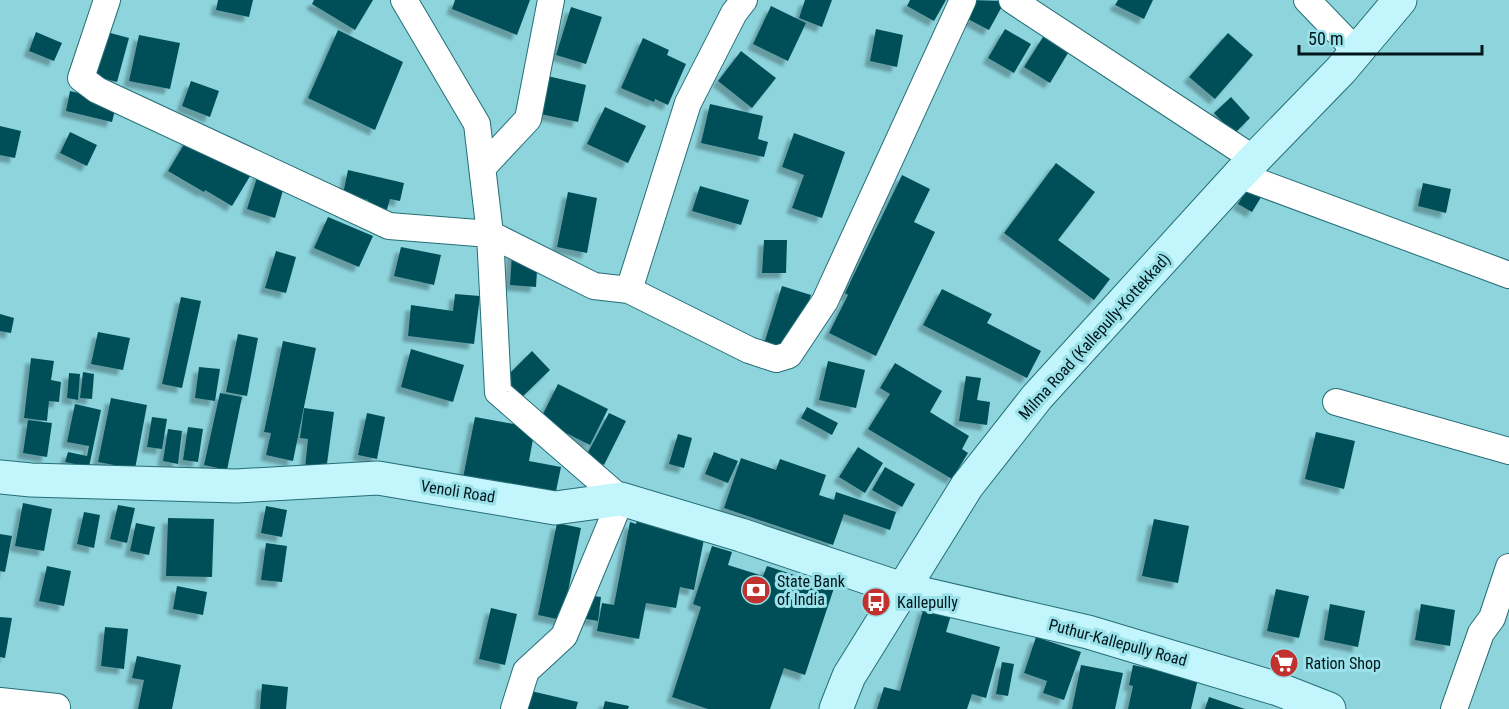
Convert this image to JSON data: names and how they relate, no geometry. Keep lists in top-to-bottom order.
{
  "streets": {
    "main road": ["Milma Road (Kallepully-Kottekkad)", "Venoli Road", "Puthur-Kallepully Road"]
  },
  "crossings": [
    ["Milma Road (Kallepully-Kottekkad)", "Venoli Road"],
    ["Milma Road (Kallepully-Kottekkad)", "Puthur-Kallepully Road"],
    ["Venoli Road", "Puthur-Kallepully Road"]
  ],
  "places": {
    "bank": ["State Bank of India"],
    "bus stop": ["Kallepully"],
    "supermarket": ["Ration Shop"]
  },
  "scale_bar": "50 m"
}
